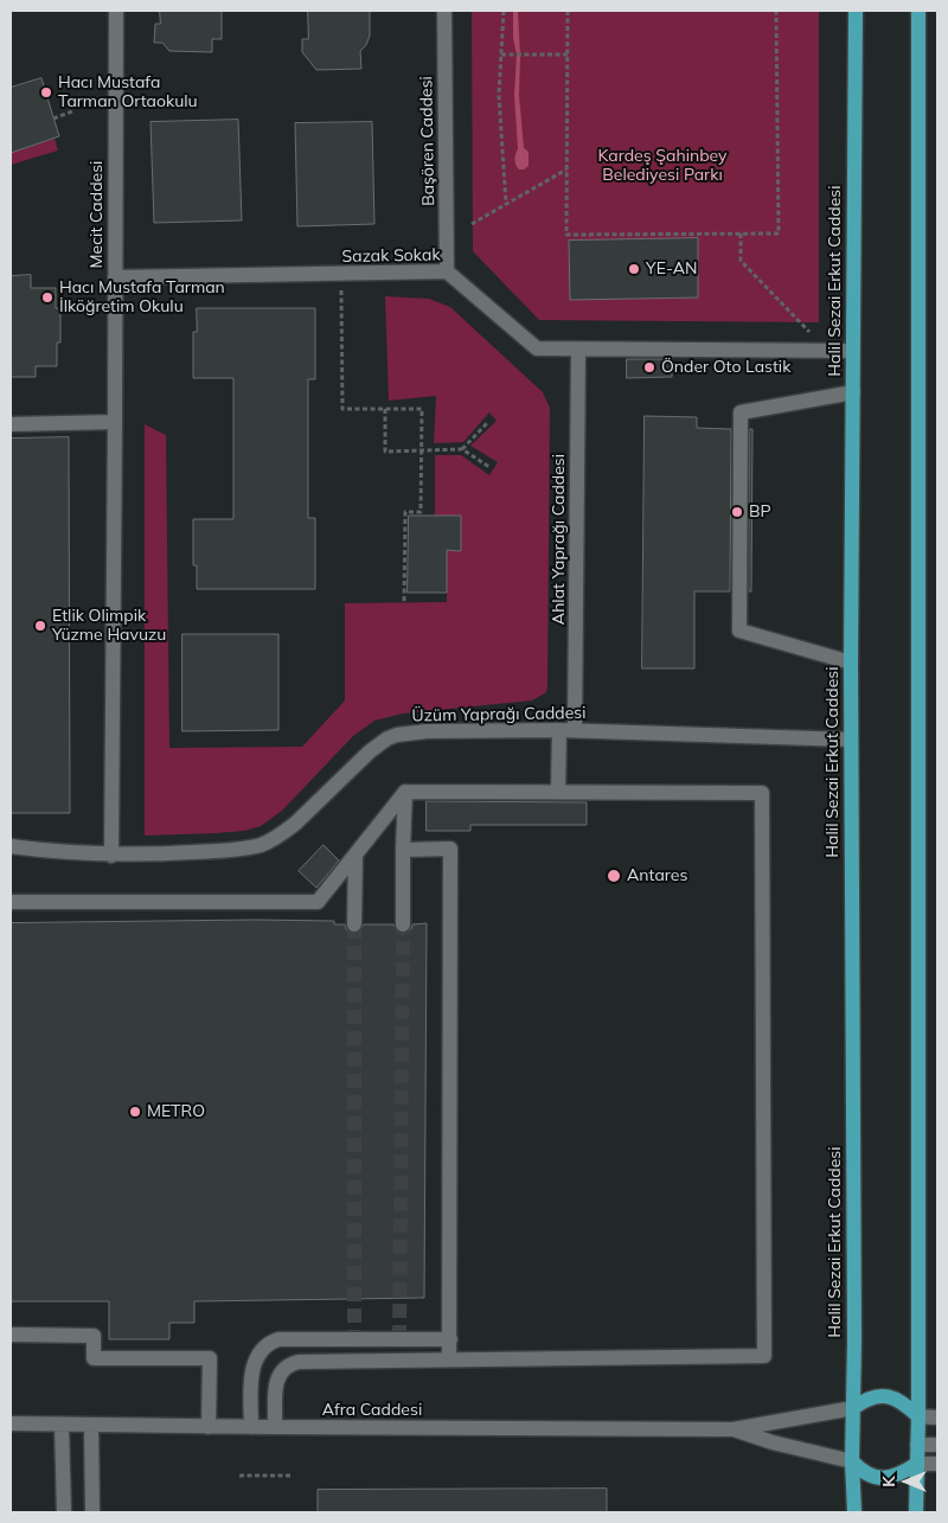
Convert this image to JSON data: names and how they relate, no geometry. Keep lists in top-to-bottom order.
{
  "streets": {
    "main road": ["Halil Sezai Erkut Caddesi"],
    "street": [
      "Başören Caddesi",
      "Mecit Caddesi",
      "Sazak Sokak",
      "Ahlat Yaprağı Caddesi",
      "Üzüm Yaprağı Caddesi",
      "Afra Caddesi"
    ]
  },
  "crossings": [
    ["Başören Caddesi", "Sazak Sokak"],
    ["Mecit Caddesi", "Sazak Sokak"],
    ["Mecit Caddesi", "Üzüm Yaprağı Caddesi"],
    ["Sazak Sokak", "Halil Sezai Erkut Caddesi"],
    ["Sazak Sokak", "Ahlat Yaprağı Caddesi"],
    ["Halil Sezai Erkut Caddesi", "Üzüm Yaprağı Caddesi"],
    ["Halil Sezai Erkut Caddesi", "Afra Caddesi"],
    ["Ahlat Yaprağı Caddesi", "Üzüm Yaprağı Caddesi"]
  ],
  "parks": ["Kardeş Şahinbey Belediyesi Parkı"],
  "places": [
    "Hacı Mustafa Tarman Ortaokulu",
    "YE-AN",
    "Hacı Mustafa Tarman İlköğretim Okulu",
    "Önder Oto Lastik",
    "BP",
    "Etlik Olimpik Yüzme Havuzu",
    "Antares",
    "METRO"
  ],
  "north": "left"
}
